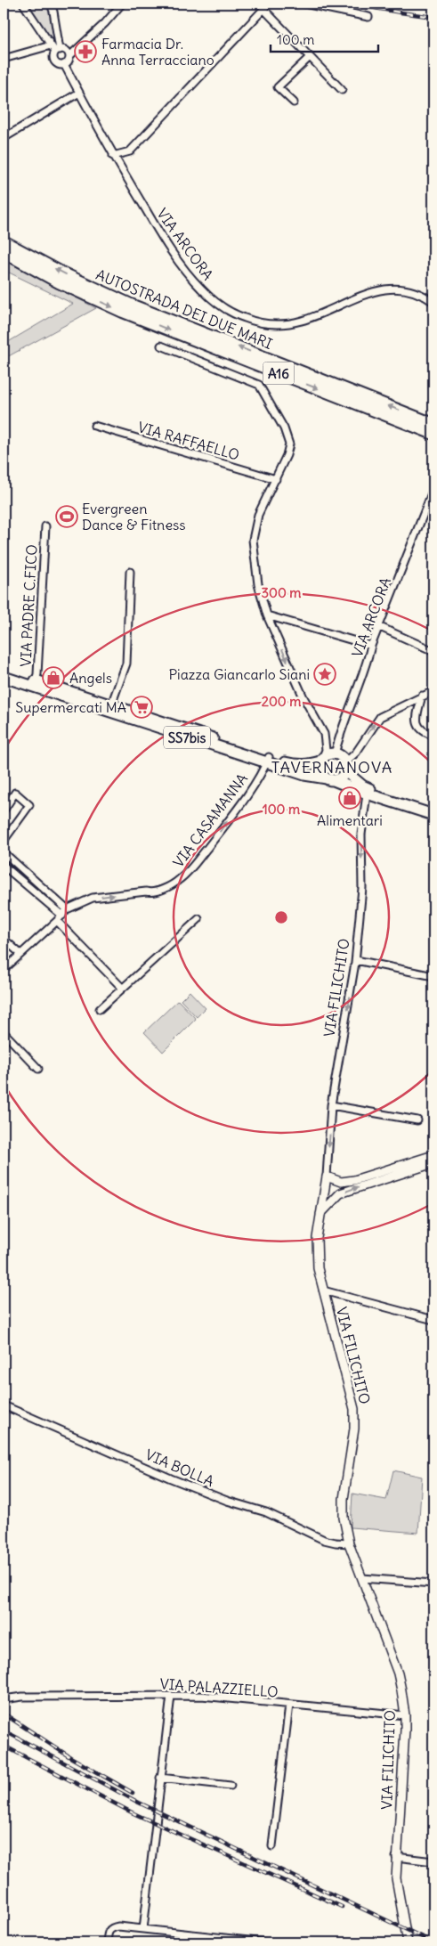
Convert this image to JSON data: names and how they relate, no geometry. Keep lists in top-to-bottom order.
{
  "streets": {
    "highway": ["AUTOSTRADA DEI DUE MARI", "A16"],
    "main road": ["SS7bis"],
    "street": [
      "VIA ARCORA",
      "VIA RAFFAELLO",
      "VIA PADRE C.FICO",
      "VIA CASAMANNA",
      "VIA FILICHITO",
      "VIA BOLLA",
      "VIA PALAZZIELLO"
    ]
  },
  "crossings": [
    ["VIA ARCORA", "SS7bis"],
    ["VIA PADRE C.FICO", "SS7bis"],
    ["SS7bis", "VIA CASAMANNA"],
    ["SS7bis", "VIA FILICHITO"],
    ["VIA FILICHITO", "VIA BOLLA"],
    ["VIA FILICHITO", "VIA PALAZZIELLO"]
  ],
  "one_way": ["VIA CASAMANNA"],
  "districts": ["TAVERNANOVA"],
  "places": {
    "pharmacy": ["Farmacia Dr. Anna Terracciano"],
    "sports": ["Evergreen Dance & Fitness"],
    "place": ["Piazza Giancarlo Siani"],
    "shop": ["Angels", "Alimentari"],
    "supermarket": ["Supermercati MA"]
  },
  "scale_bar": "100 m",
  "rings": ["300 m", "200 m", "100 m"]
}
